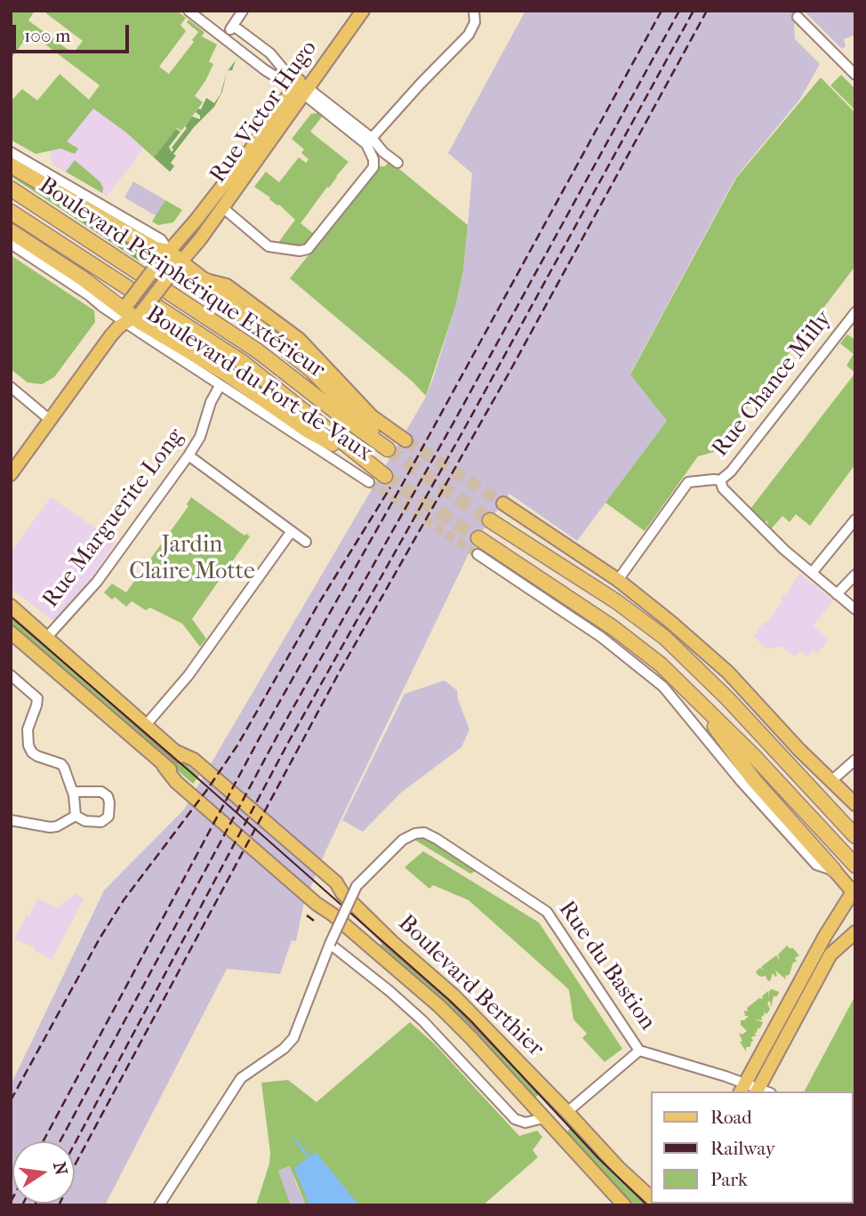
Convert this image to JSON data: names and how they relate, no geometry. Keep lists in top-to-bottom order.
{
  "streets": {
    "highway": ["Boulevard Périphérique Extérieur"],
    "main road": ["Rue Victor Hugo", "Boulevard du Fort-de-Vaux", "Boulevard Berthier"],
    "street": ["Rue Chance Milly", "Rue Marguerite Long", "Rue du Bastion"]
  },
  "crossings": [
    ["Rue Victor Hugo", "Boulevard du Fort-de-Vaux"],
    ["Boulevard Périphérique Extérieur", "Boulevard du Fort-de-Vaux"],
    ["Boulevard du Fort-de-Vaux", "Rue Marguerite Long"],
    ["Rue Marguerite Long", "Boulevard Berthier"]
  ],
  "parks": ["Jardin Claire Motte"],
  "legend": ["Road", "Railway", "Park"],
  "scale_bar": "100 m",
  "north": "right"
}
